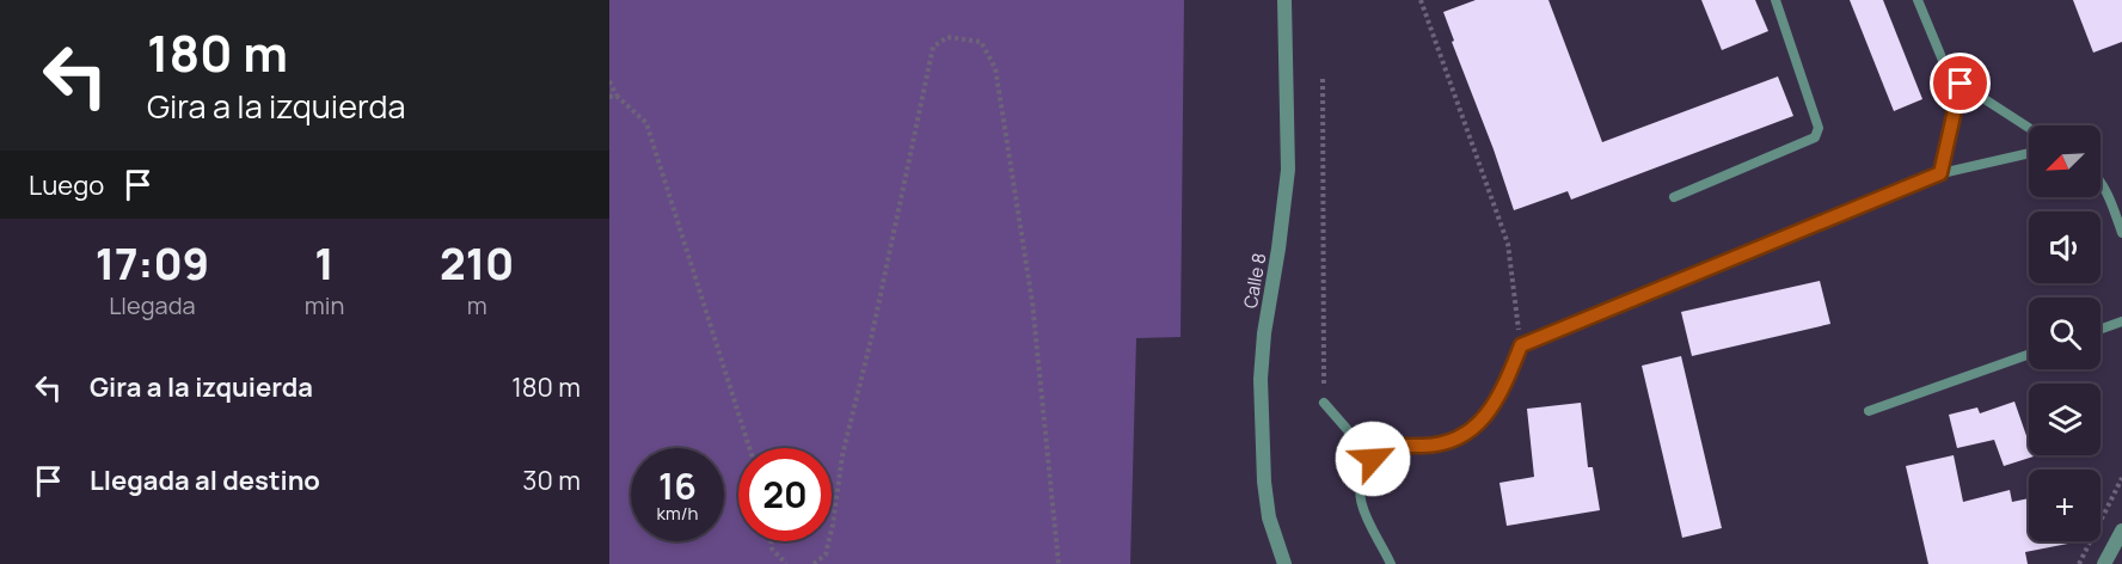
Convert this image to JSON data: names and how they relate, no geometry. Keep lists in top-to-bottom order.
{
  "streets": {
    "street": ["Calle 8"]
  },
  "north": "bottom left",
  "page": {
    "turn": ["180 m", "Gira a la izquierda"],
    "map_buttons": "+",
    "then": "Luego",
    "eta": [
      "17:09",
      "Llegada",
      "1",
      "min",
      "210",
      "m"
    ],
    "list": [
      {
        "name": "Gira a la izquierda",
        "value": "180 m"
      },
      {
        "name": "Llegada al destino",
        "value": "30 m"
      }
    ],
    "speed": "16 km/h",
    "limit": "20"
  }
}
